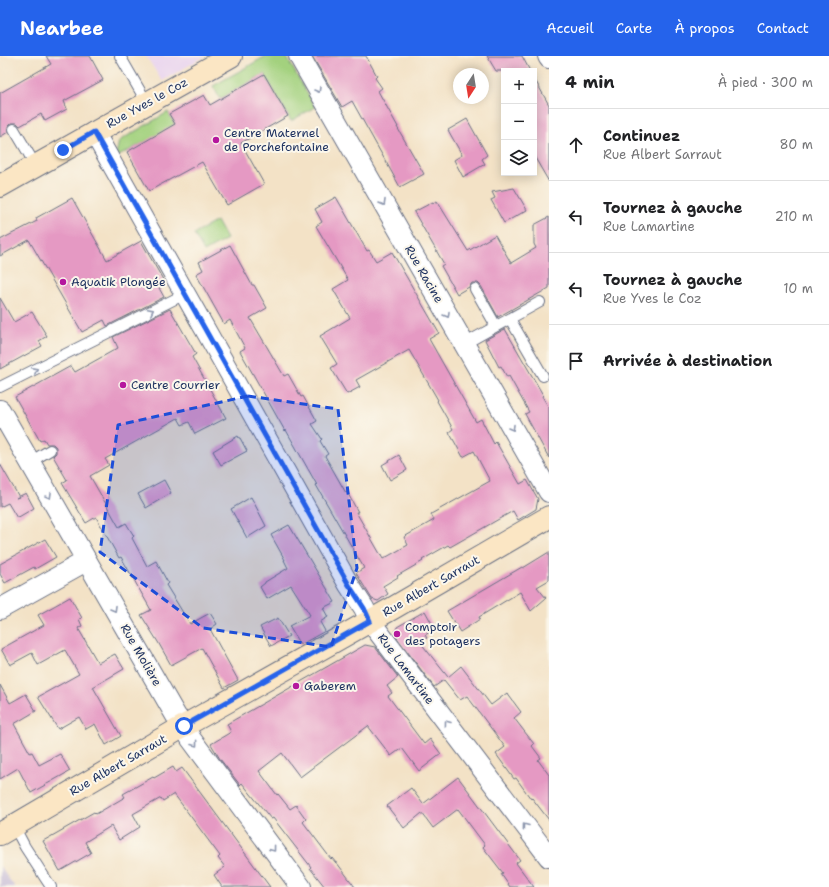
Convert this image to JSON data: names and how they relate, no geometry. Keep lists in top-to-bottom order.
{
  "streets": {
    "main road": ["Rue Yves le Coz", "Rue Albert Sarraut"],
    "street": ["Rue Racine", "Rue Molière", "Rue Lamartine"]
  },
  "crossings": [
    ["Rue Yves le Coz", "Rue Lamartine"],
    ["Rue Albert Sarraut", "Rue Molière"],
    ["Rue Albert Sarraut", "Rue Lamartine"]
  ],
  "one_way": ["Rue Racine", "Rue Molière"],
  "places": [
    "Centre Maternel de Porchefontaine",
    "Aquatik Plongée",
    "Centre Courrier",
    "Comptoir des potagers",
    "Gaberem"
  ],
  "north": "bottom",
  "page": {
    "header": "Nearbee",
    "nav": [
      "Accueil",
      "Carte",
      "À propos",
      "Contact"
    ],
    "heading": ["4 min", "À pied · 300 m"],
    "map_buttons": ["+", "−"],
    "list": [
      ["Continuez", "Rue Albert Sarraut", "80 m"],
      ["Tournez à gauche", "Rue Lamartine", "210 m"],
      ["Tournez à gauche", "Rue Yves le Coz", "10 m"],
      "Arrivée à destination"
    ]
  }
}
